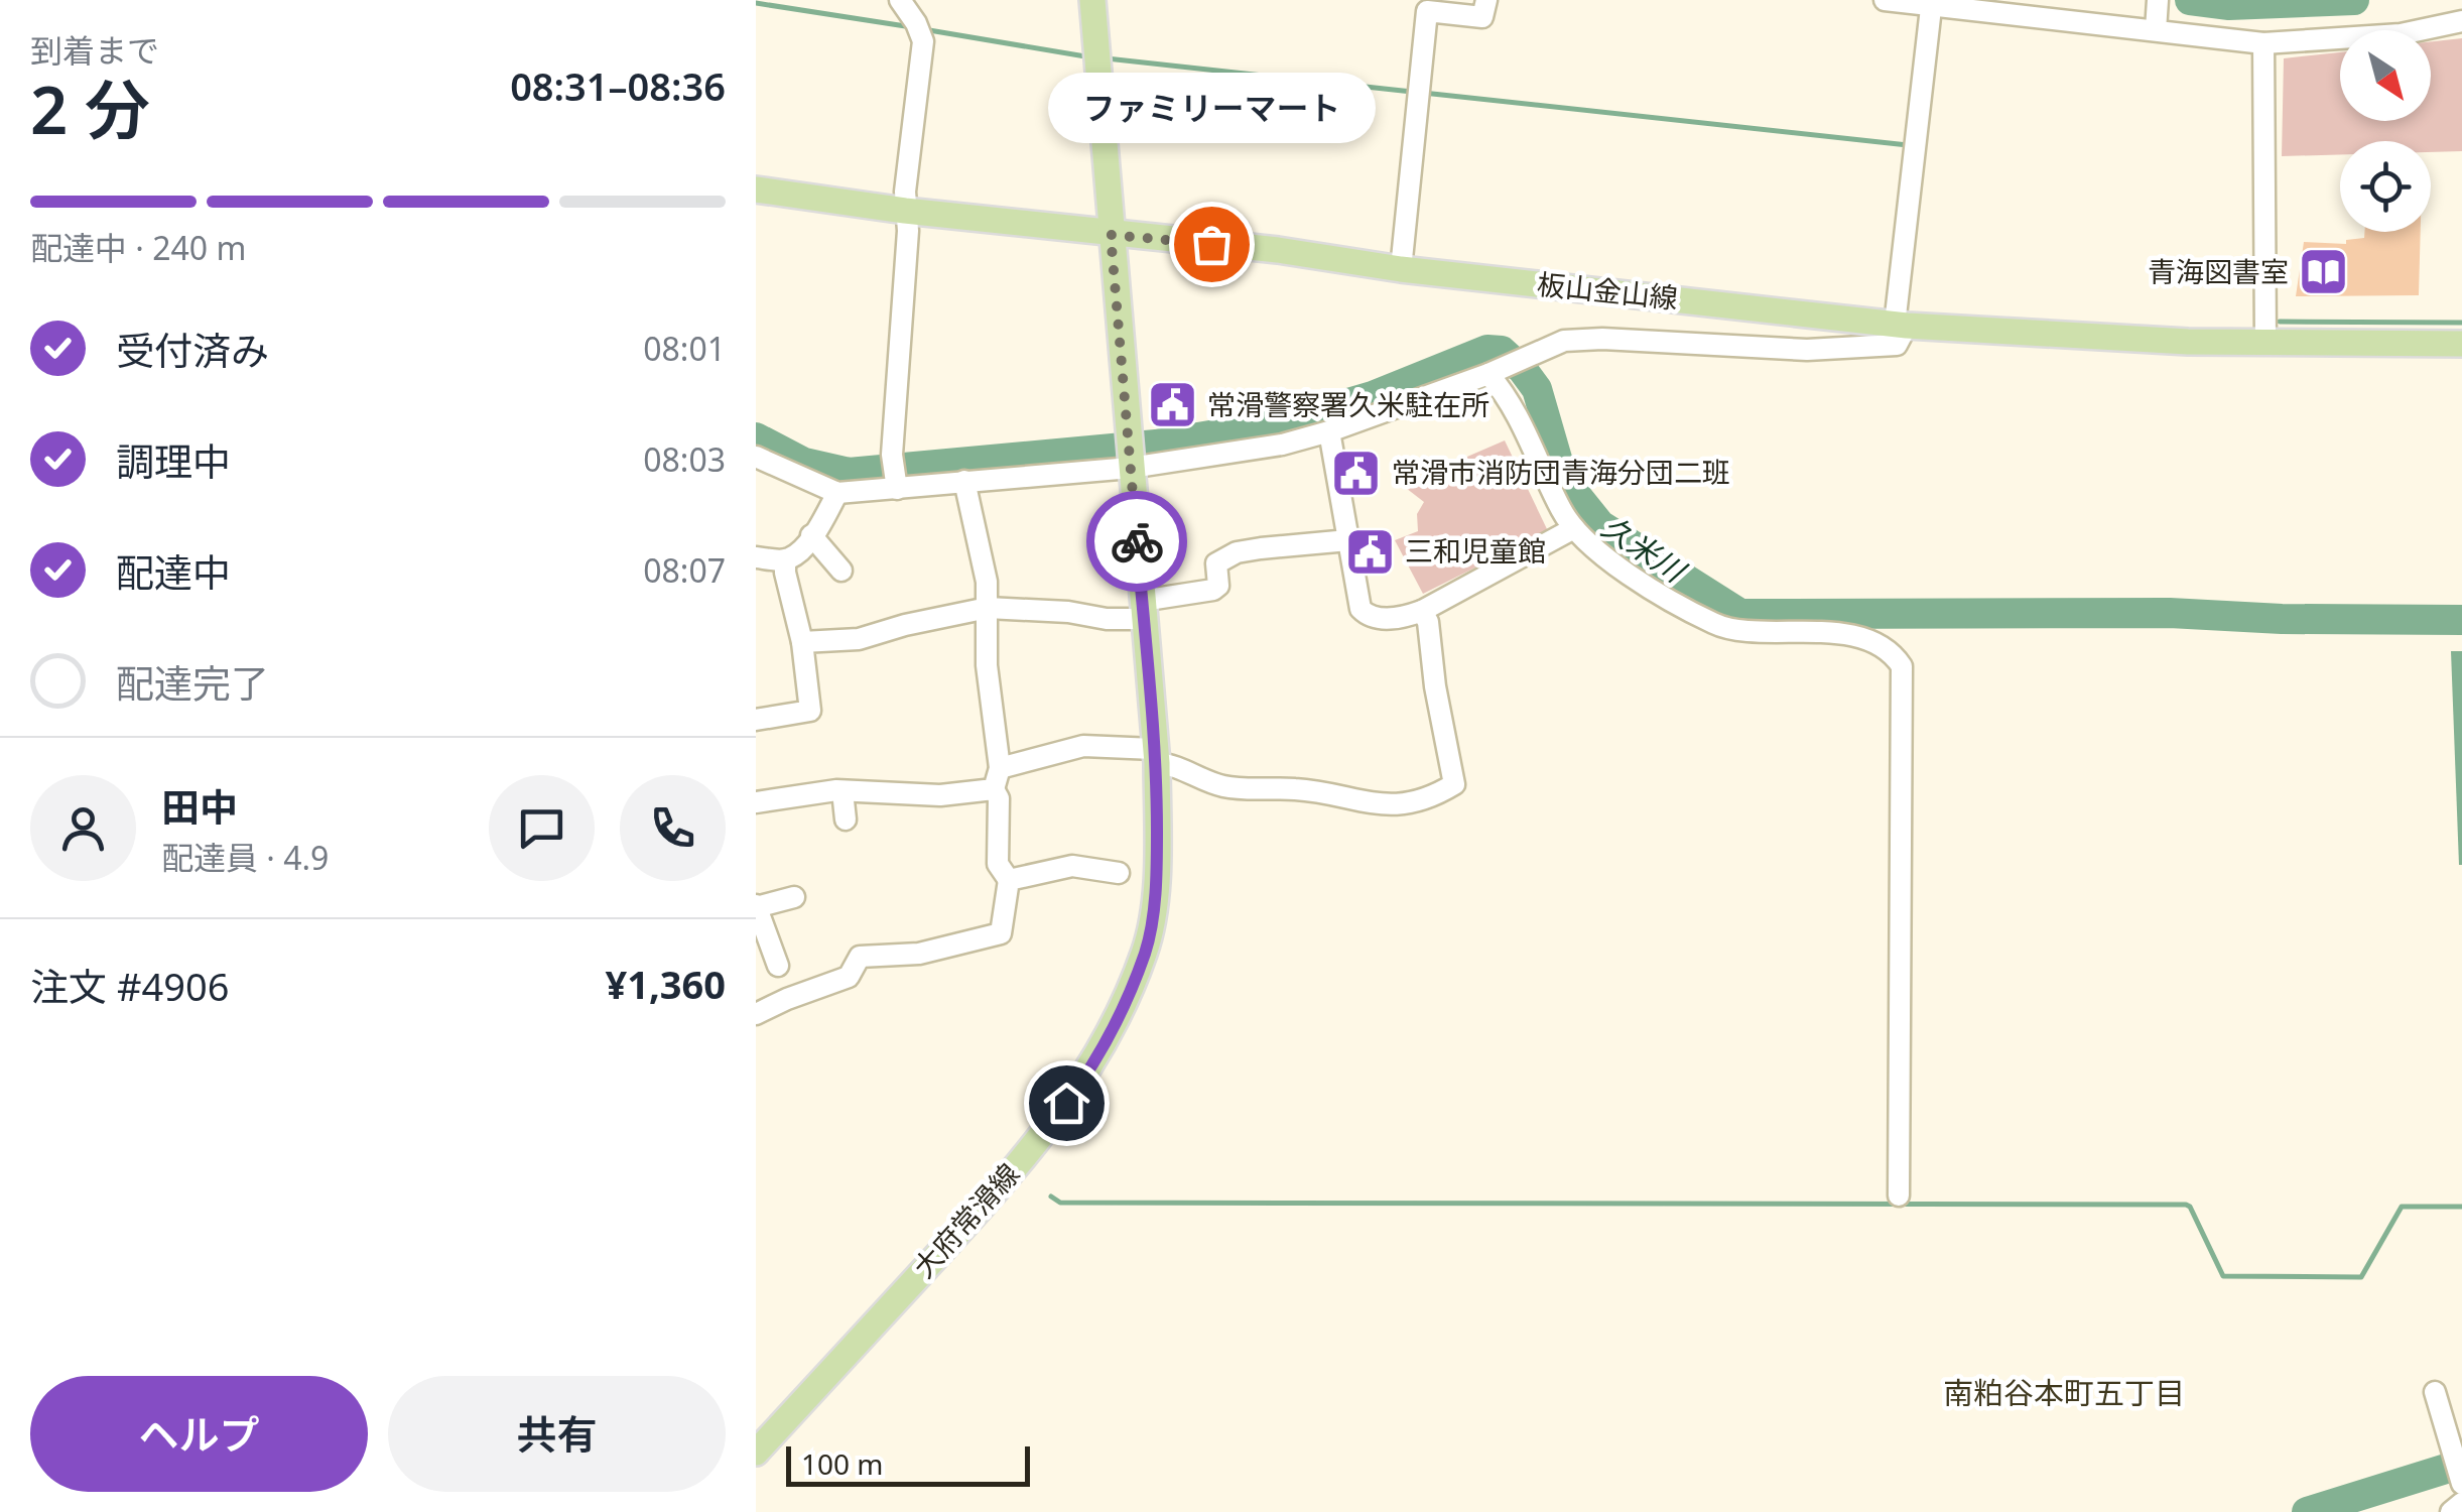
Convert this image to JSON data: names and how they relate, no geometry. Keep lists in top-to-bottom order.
{
  "streets": {
    "main road": ["板山金山線", "大府常滑線"]
  },
  "crossings": [
    ["板山金山線", "大府常滑線"]
  ],
  "districts": ["南粕谷本町五丁目"],
  "water": ["久米川"],
  "places": {
    "other": ["ファミリーマート"],
    "library": ["青海図書室"],
    "public building": ["常滑警察署久米駐在所", "常滑市消防団青海分団二班", "三和児童館"]
  },
  "scale_bar": "100 m",
  "north": "bottom right",
  "page": {
    "heading": ["2 分", "到着まで", "08:31–08:36"],
    "panel": [
      "田中",
      "配達員 · 4.9",
      "注文 #4906",
      "¥1,360"
    ],
    "bubble": "ファミリーマート",
    "bar": "配達中 · 240 m",
    "list": [
      ["受付済み", "08:01"],
      ["調理中", "08:03"],
      ["配達中", "08:07"],
      "配達完了"
    ],
    "buttons": ["ヘルプ", "共有"],
    "scale": "100 m"
  }
}
